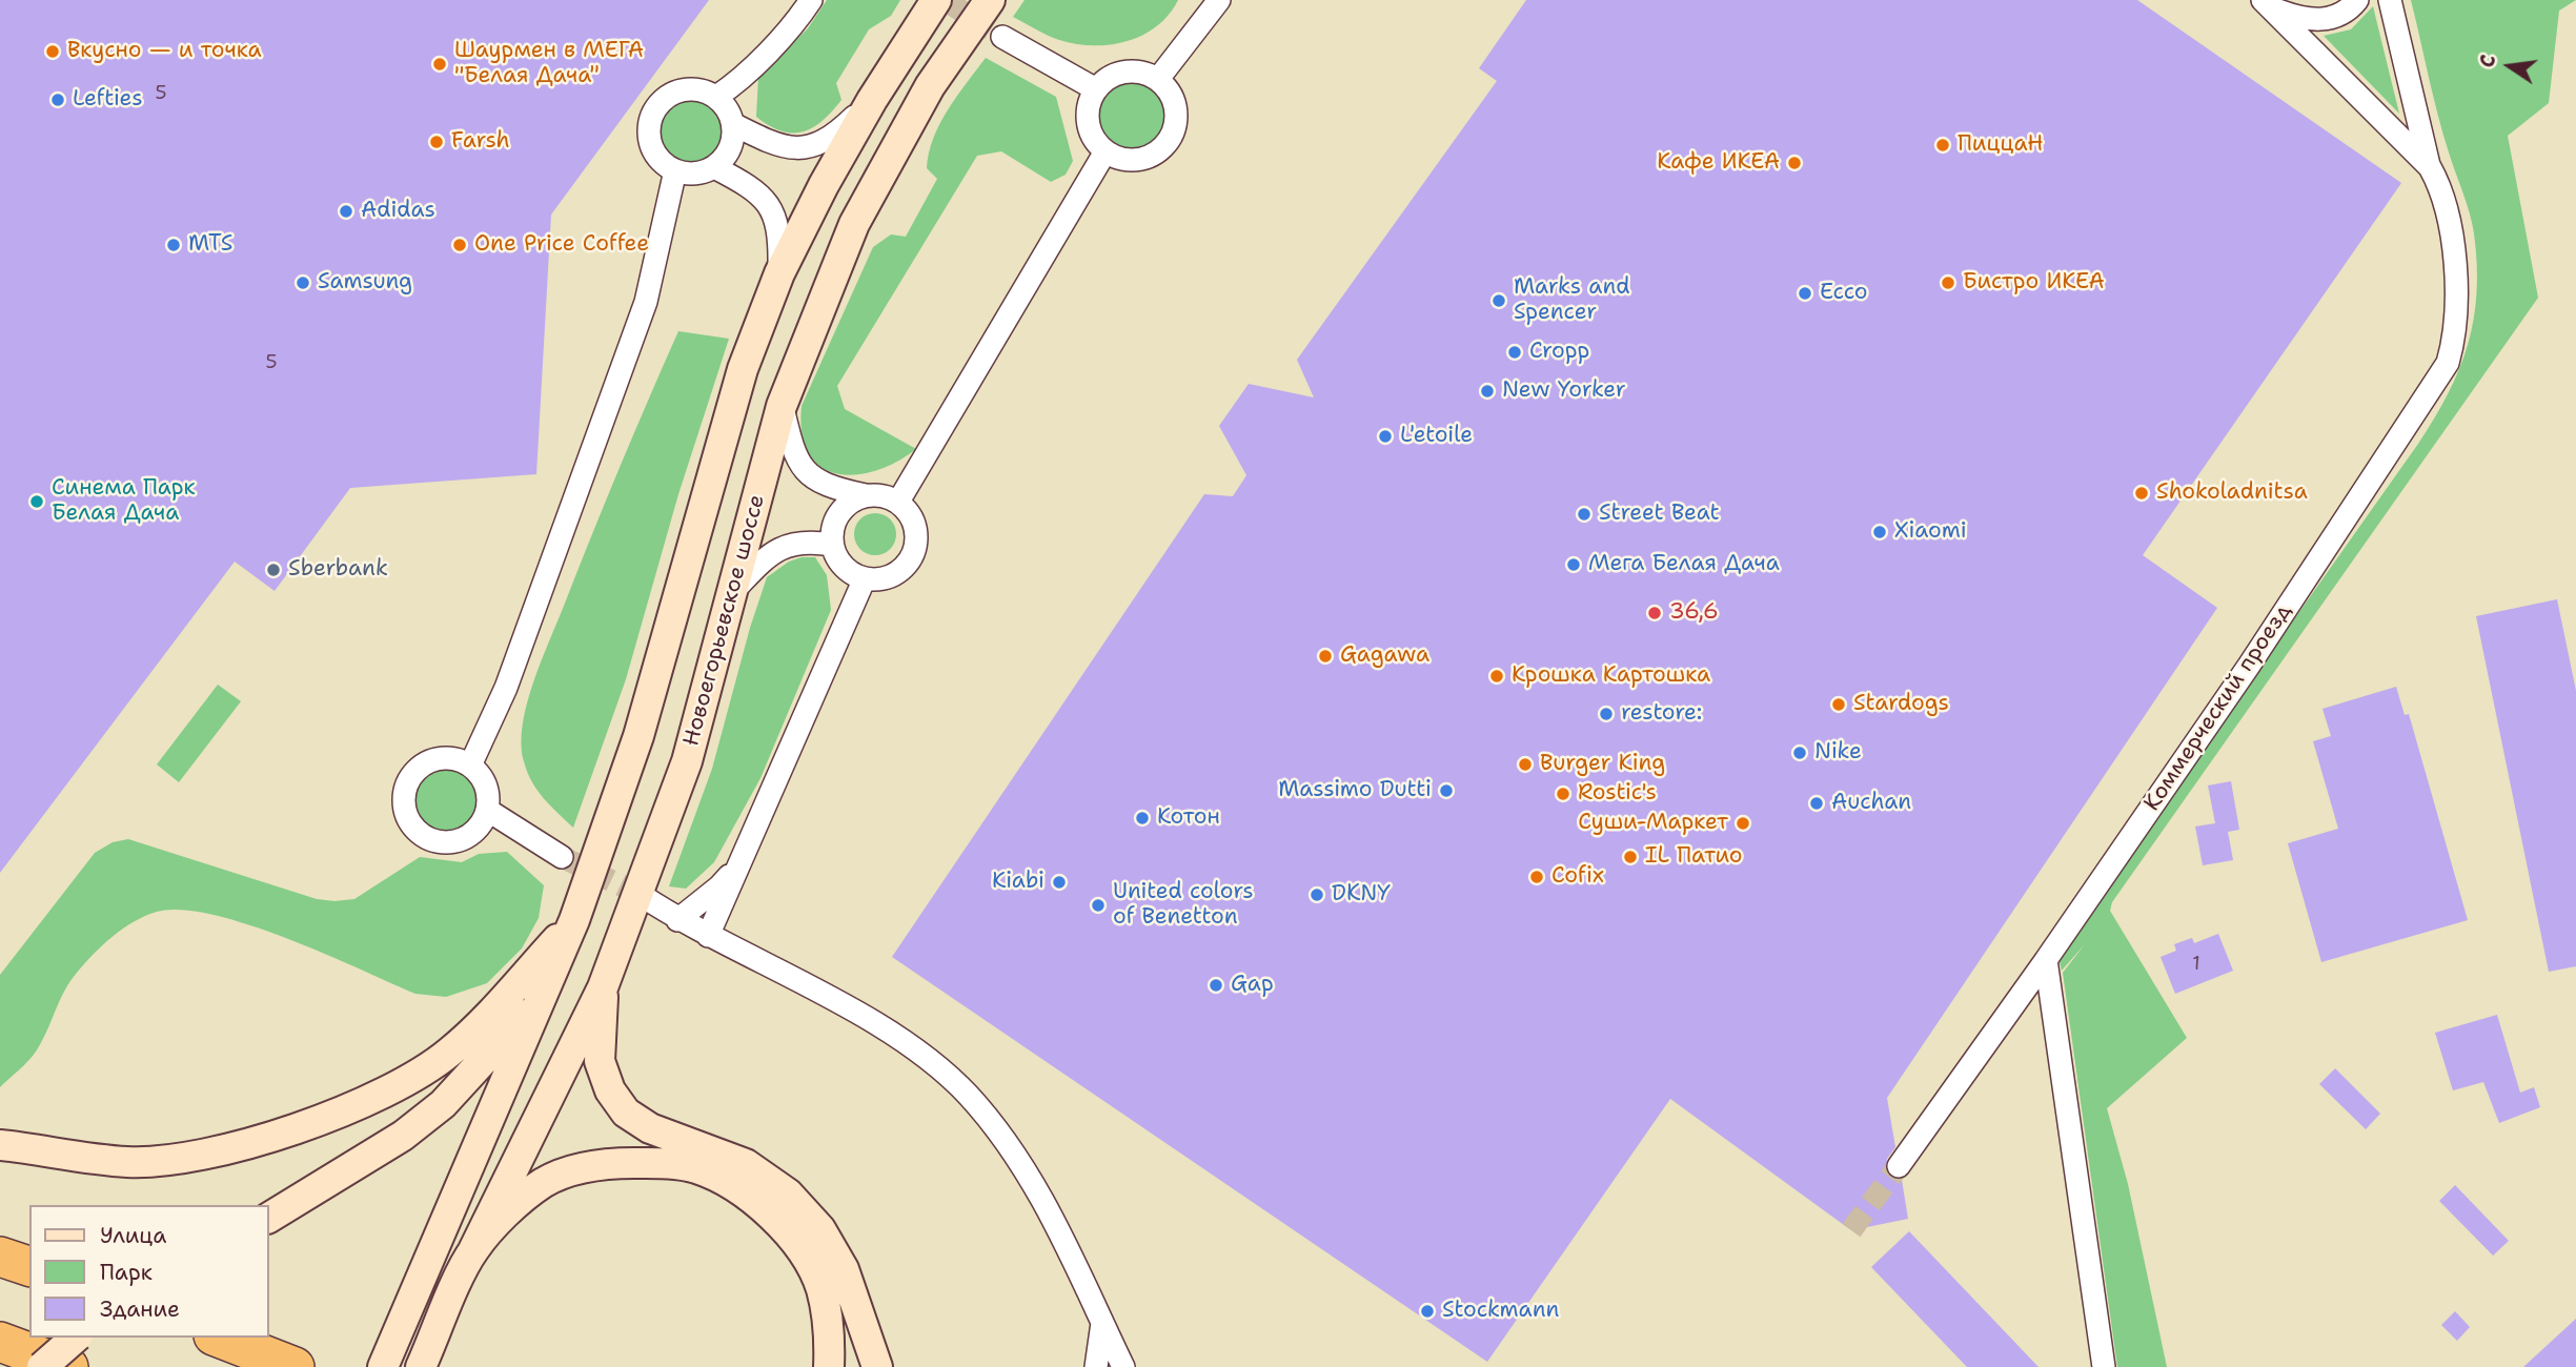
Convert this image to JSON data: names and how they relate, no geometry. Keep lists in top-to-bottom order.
{
  "streets": {
    "main road": ["Новоегорьевское шоссе"],
    "street": ["Коммерческий проезд"]
  },
  "places": [
    "Вкусно — и точка",
    "Шаурмен в МЕГА \"Белая Дача\"",
    "Lefties",
    "Farsh",
    "ПиццаН",
    "Кафе ИКЕА",
    "Adidas",
    "MTS",
    "One Price Coffee",
    "Samsung",
    "Бистро ИКЕА",
    "Ecco",
    "Marks and Spencer",
    "Cropp",
    "New Yorker",
    "L'etoile",
    "Shokoladnitsa",
    "Синема Парк Белая Дача",
    "Street Beat",
    "Xiaomi",
    "Мега Белая Дача",
    "Sberbank",
    "36,6",
    "Gagawa",
    "Крошка Картошка",
    "Stardogs",
    "restore:",
    "Nike",
    "Burger King",
    "Massimo Dutti",
    "Rostic's",
    "Auchan",
    "Котон",
    "Суши-Маркет",
    "IL Патио",
    "Cofix",
    "Kiabi",
    "DKNY",
    "United colors of Benetton",
    "Gap",
    "Stockmann"
  ],
  "house_numbers": ["5", "5", "1"],
  "legend": ["Улица", "Парк", "Здание"],
  "north": "left"
}
